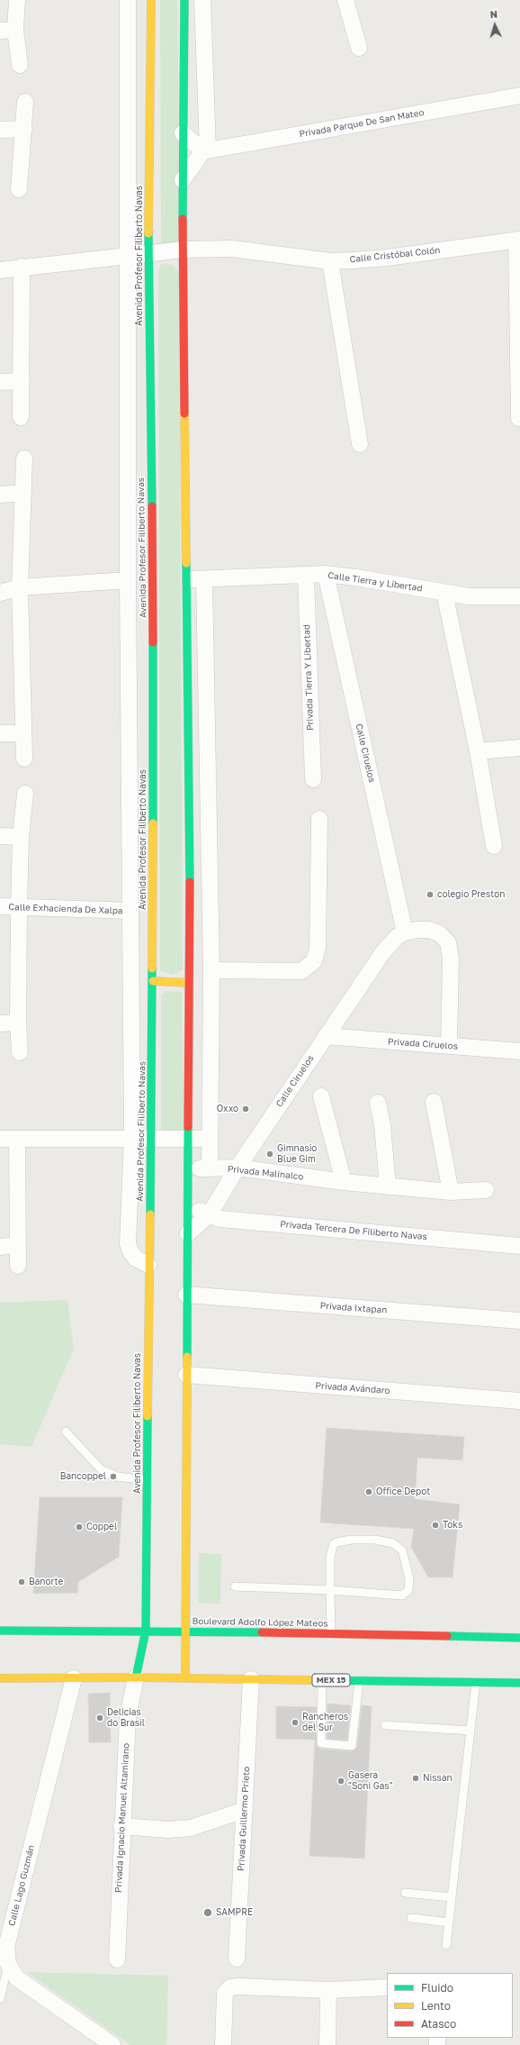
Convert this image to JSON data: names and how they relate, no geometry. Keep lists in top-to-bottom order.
{
  "streets": {
    "main road": ["Avenida Profesor Filiberto Navas", "Boulevard Adolfo López Mateos", "MEX 15"],
    "street": [
      "Privada Parque De San Mateo",
      "Calle Cristóbal Colón",
      "Calle Tierra y Libertad",
      "Privada Tierra Y Libertad",
      "Calle Ciruelos",
      "Calle Exhacienda De Xalpa",
      "Privada Ciruelos",
      "Privada Malinalco",
      "Privada Tercera De Filiberto Navas",
      "Privada Ixtapan",
      "Privada Avándaro",
      "Privada Ignacio Manuel Altamirano",
      "Privada Guillermo Prieto",
      "Calle Lago Guzmán"
    ]
  },
  "crossings": [
    ["Calle Cristóbal Colón", "Avenida Profesor Filiberto Navas"],
    ["Avenida Profesor Filiberto Navas", "Boulevard Adolfo López Mateos"],
    ["Avenida Profesor Filiberto Navas", "MEX 15"],
    ["Avenida Profesor Filiberto Navas", "Privada Ignacio Manuel Altamirano"],
    ["Calle Tierra y Libertad", "Privada Tierra Y Libertad"],
    ["Calle Tierra y Libertad", "Calle Ciruelos"],
    ["Calle Ciruelos", "Privada Ciruelos"],
    ["Calle Ciruelos", "Privada Malinalco"],
    ["Calle Ciruelos", "Privada Tercera De Filiberto Navas"],
    ["MEX 15", "Privada Ignacio Manuel Altamirano"],
    ["MEX 15", "Privada Guillermo Prieto"],
    ["MEX 15", "Calle Lago Guzmán"]
  ],
  "places": [
    "colegio Preston",
    "Oxxo",
    "Gimnasio Blue Gim",
    "Bancoppel",
    "Office Depot",
    "Toks",
    "Coppel",
    "Banorte",
    "Delicias do Brasil",
    "Rancheros del Sur",
    "Nissan",
    "Gasera \"Soni Gas\"",
    "SAMPRE"
  ],
  "legend": ["Fluido", "Lento", "Atasco"],
  "north": "top"
}
